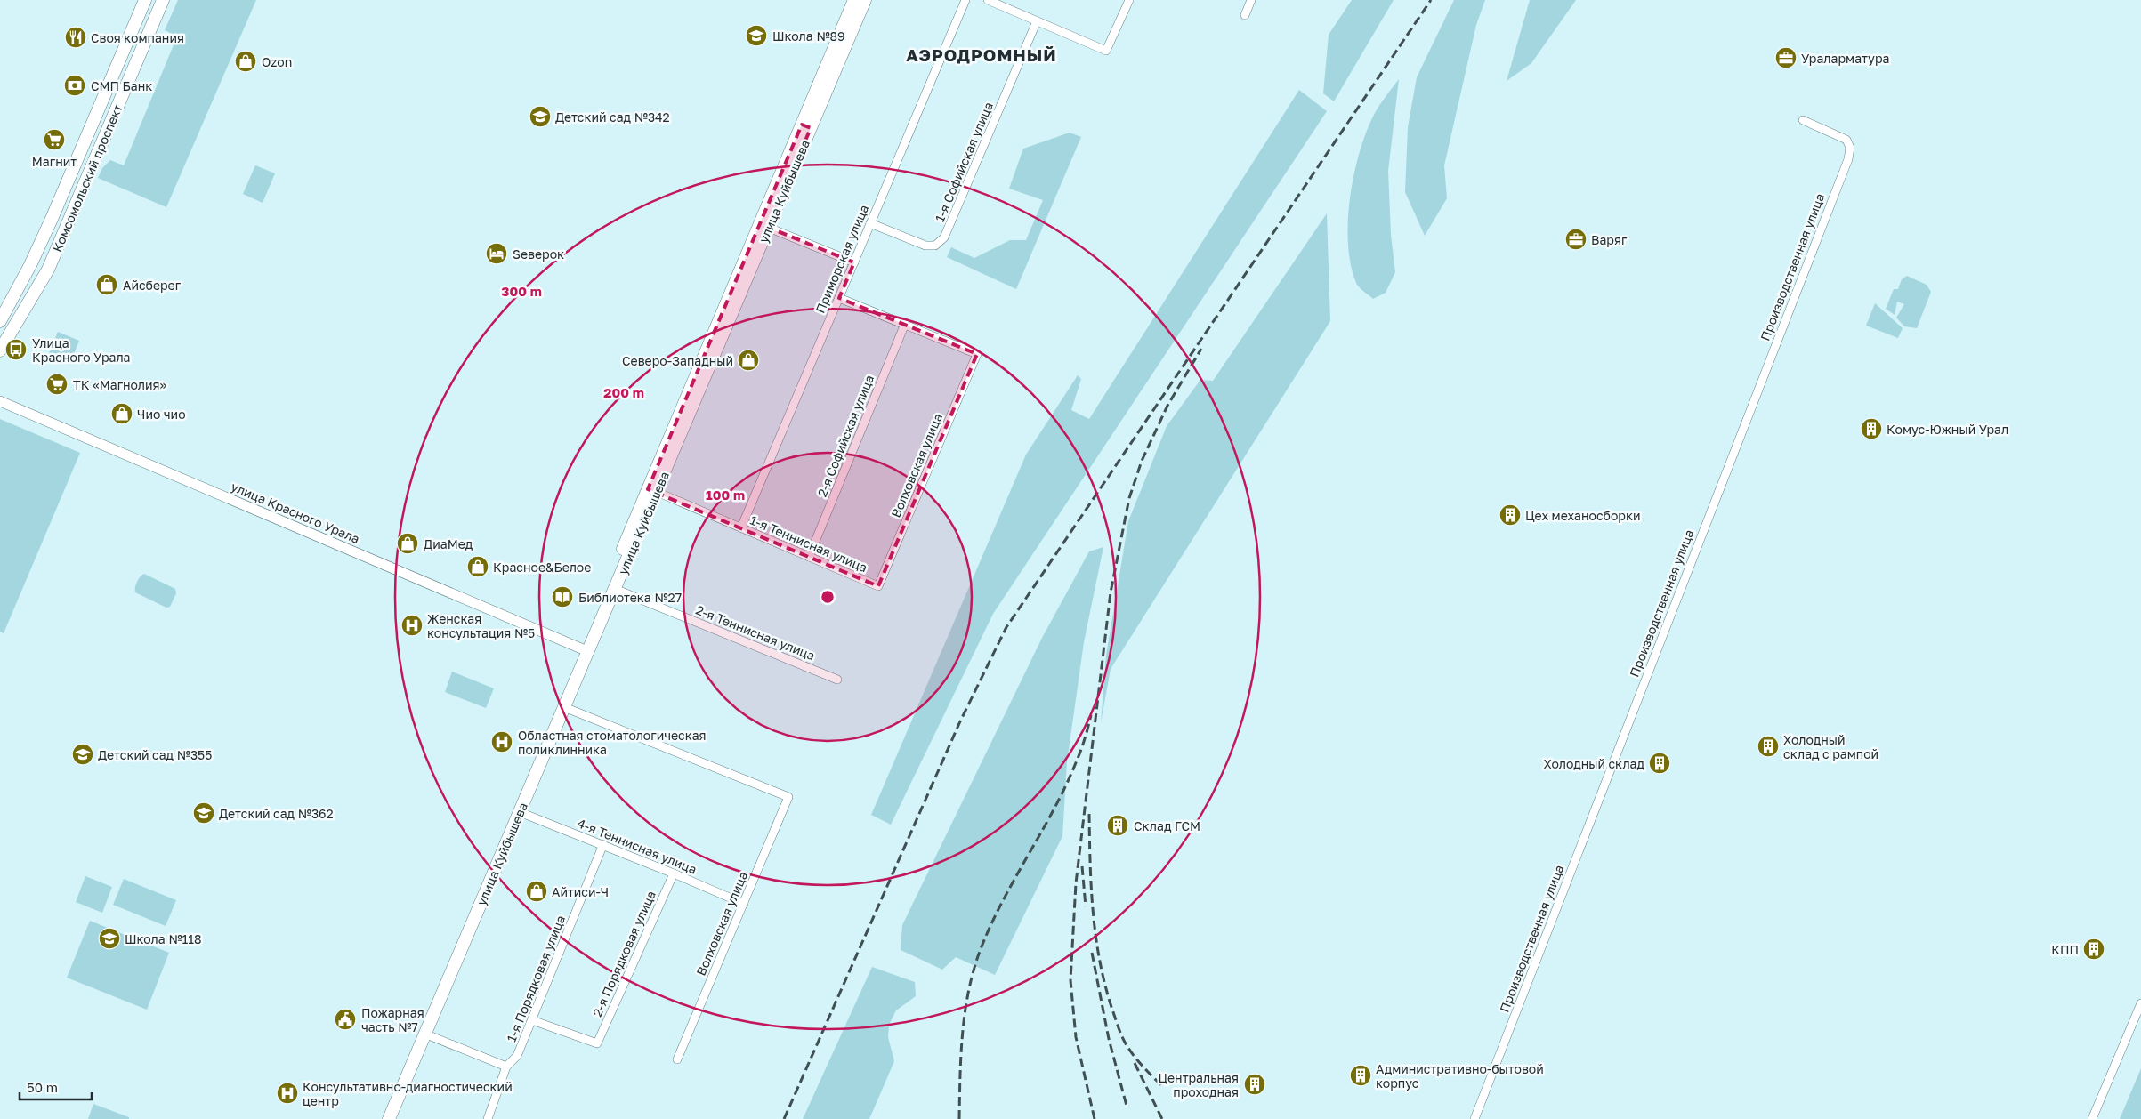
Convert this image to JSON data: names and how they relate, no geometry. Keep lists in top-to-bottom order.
{
  "streets": {
    "main road": ["Комсомольский проспект", "улица Куйбышева"],
    "street": [
      "1-я Софийская улица",
      "Приморская улица",
      "Производственная улица",
      "2-я Софийская улица",
      "Волховская улица",
      "улица Красного Урала",
      "1-я Теннисная улица",
      "2-я Теннисная улица",
      "4-я Теннисная улица",
      "2-я Порядковая улица",
      "1-я Порядковая улица"
    ]
  },
  "crossings": [
    ["1-я Софийская улица", "Приморская улица"],
    ["улица Куйбышева", "Волховская улица"],
    ["улица Куйбышева", "улица Красного Урала"],
    ["улица Куйбышева", "1-я Теннисная улица"],
    ["улица Куйбышева", "2-я Теннисная улица"],
    ["улица Куйбышева", "4-я Теннисная улица"],
    ["Приморская улица", "1-я Теннисная улица"],
    ["2-я Софийская улица", "Волховская улица"],
    ["2-я Софийская улица", "1-я Теннисная улица"],
    ["Волховская улица", "1-я Теннисная улица"],
    ["Волховская улица", "4-я Теннисная улица"],
    ["4-я Теннисная улица", "2-я Порядковая улица"],
    ["4-я Теннисная улица", "1-я Порядковая улица"],
    ["2-я Порядковая улица", "1-я Порядковая улица"]
  ],
  "districts": ["АЭРОДРОМНЫЙ"],
  "places": {
    "school or university": [
      "Школа №89",
      "Детский сад №342",
      "Детский сад №355",
      "Детский сад №362",
      "Школа №118"
    ],
    "restaurant": ["Своя компания"],
    "office": ["Ураларматура", "Варяг"],
    "shop": [
      "Ozon",
      "Айсберег",
      "Северо-Западный",
      "Чио чио",
      "ДиаМед",
      "Красное&Белое",
      "Айтиси-Ч"
    ],
    "bank": ["СМП Банк"],
    "supermarket": ["Магнит", "ТК «Магнолия»"],
    "hotel": ["Sеверок"],
    "bus stop": ["Улица Красного Урала"],
    "building": [
      "Комус-Южный Урал",
      "Цех механосборки",
      "Холодный склад с рампой",
      "Холодный склад",
      "Склад ГСМ",
      "КПП",
      "Административно-бытовой корпус",
      "Центральная проходная"
    ],
    "library": ["Библиотека №27"],
    "hospital": ["Женская консультация №5", "Областная стоматологическая поликлинника", "Консультативно-диагностический центр"],
    "public building": ["Пожарная часть №7"]
  },
  "scale_bar": "50 m",
  "rings": ["300 m", "200 m", "100 m"]
}
